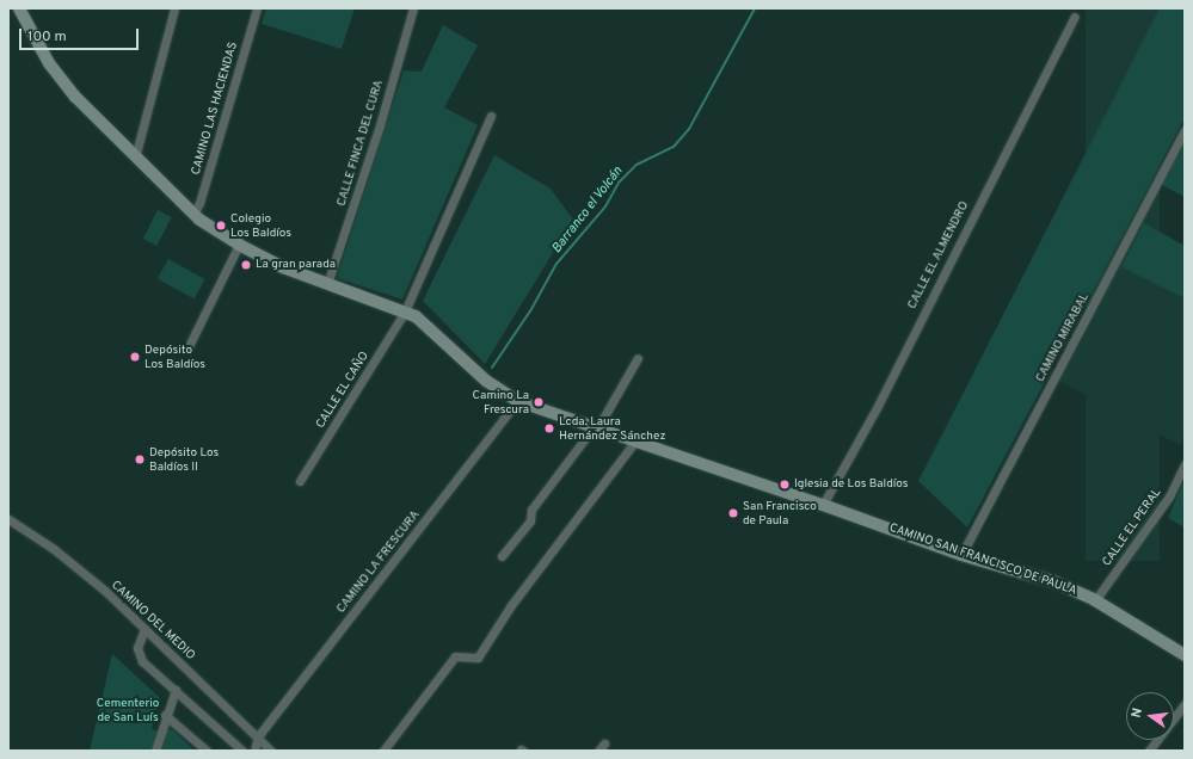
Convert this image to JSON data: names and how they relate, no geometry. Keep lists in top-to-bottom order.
{
  "streets": {
    "main road": ["CAMINO SAN FRANCISCO DE PAULA"],
    "street": [
      "CAMINO LAS HACIENDAS",
      "CALLE FINCA DEL CURA",
      "CALLE EL ALMENDRO",
      "CAMINO MIRABAL",
      "CALLE EL CAÑO",
      "CALLE EL PERAL",
      "CAMINO LA FRESCURA",
      "CAMINO DEL MEDIO"
    ]
  },
  "crossings": [
    ["CAMINO LAS HACIENDAS", "CAMINO SAN FRANCISCO DE PAULA"],
    ["CALLE FINCA DEL CURA", "CAMINO SAN FRANCISCO DE PAULA"],
    ["CALLE EL ALMENDRO", "CAMINO SAN FRANCISCO DE PAULA"],
    ["CAMINO MIRABAL", "CAMINO SAN FRANCISCO DE PAULA"],
    ["CALLE EL CAÑO", "CAMINO SAN FRANCISCO DE PAULA"],
    ["CALLE EL PERAL", "CAMINO SAN FRANCISCO DE PAULA"],
    ["CAMINO SAN FRANCISCO DE PAULA", "CAMINO LA FRESCURA"],
    ["CAMINO LA FRESCURA", "CAMINO DEL MEDIO"]
  ],
  "water": ["Barranco el Volcán"],
  "parks": ["Cementerio de San Luís"],
  "places": [
    "Colegio Los Baldíos",
    "La gran parada",
    "Depósito Los Baldíos",
    "Camino La Frescura",
    "Lcda. Laura Hernández Sánchez",
    "Depósito Los Baldíos II",
    "Iglesia de Los Baldíos",
    "San Francisco de Paula"
  ],
  "scale_bar": "100 m",
  "north": "left"
}
